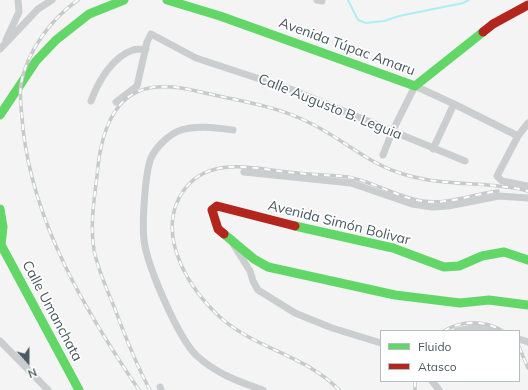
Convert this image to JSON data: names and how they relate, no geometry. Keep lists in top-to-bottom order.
{
  "streets": {
    "street": [
      "Avenida Túpac Amaru",
      "Calle Augusto B. Leguia",
      "Avenida Simón Bolivar",
      "Calle Umanchata"
    ]
  },
  "legend": ["Fluido", "Atasco"],
  "north": "bottom"
}
